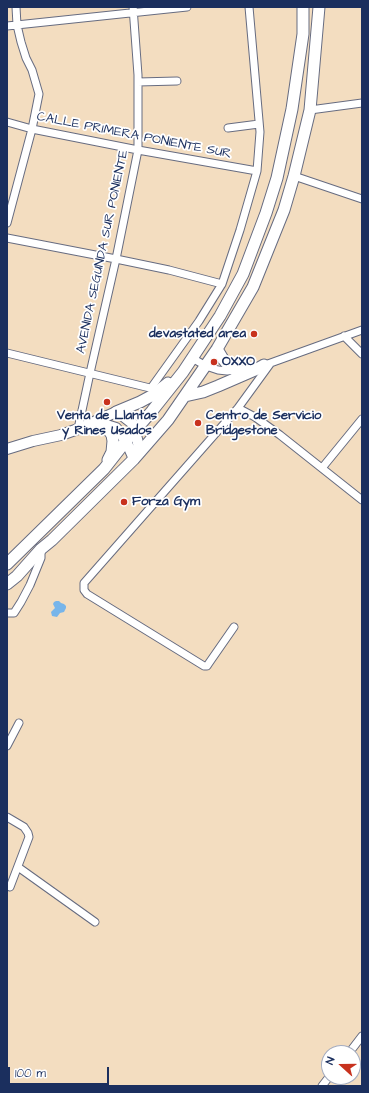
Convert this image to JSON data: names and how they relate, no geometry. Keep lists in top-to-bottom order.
{
  "streets": {
    "street": ["CALLE PRIMERA PONIENTE SUR", "AVENIDA SEGUNDA SUR PONIENTE"]
  },
  "crossings": [
    ["CALLE PRIMERA PONIENTE SUR", "AVENIDA SEGUNDA SUR PONIENTE"]
  ],
  "places": [
    "devastated area",
    "OXXO",
    "Venta de Llantas y Rines Usados",
    "Centro de Servicio Bridgestone",
    "Forza Gym"
  ],
  "scale_bar": "100 m",
  "north": "left"
}
